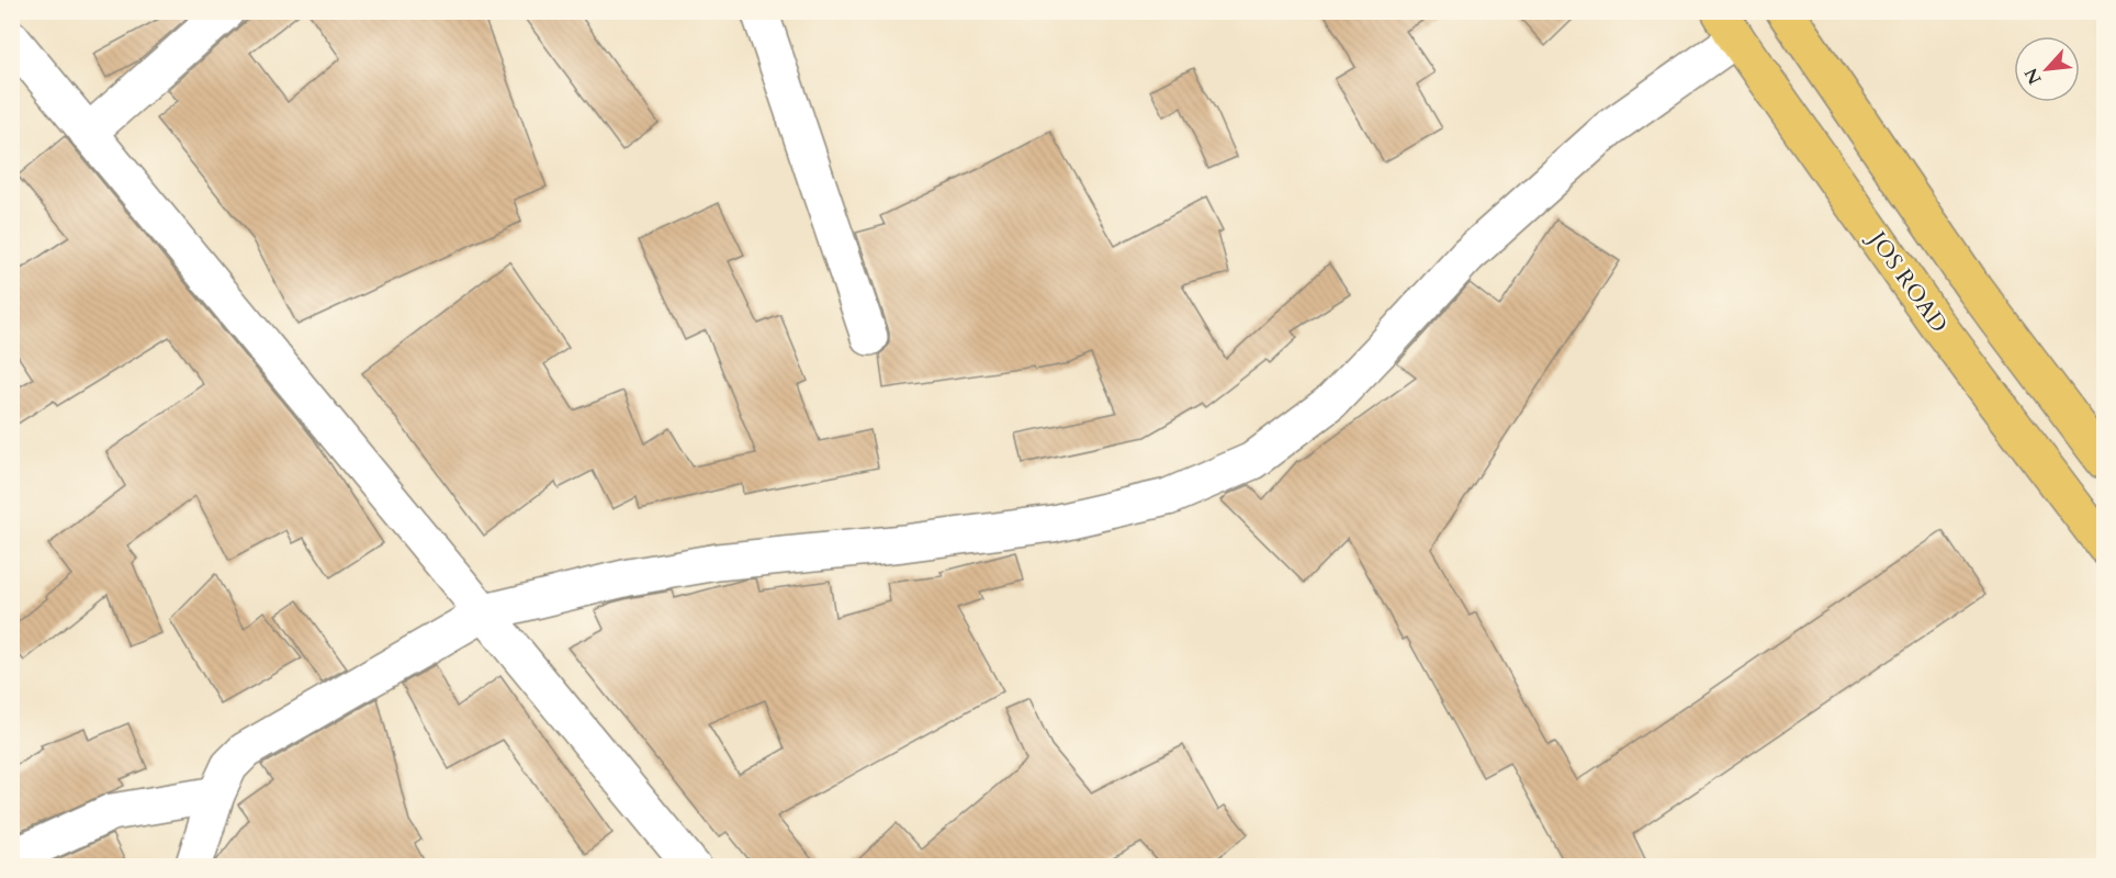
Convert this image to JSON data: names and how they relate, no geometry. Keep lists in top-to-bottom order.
{
  "streets": {
    "highway": ["JOS ROAD"]
  },
  "north": "bottom left"
}
